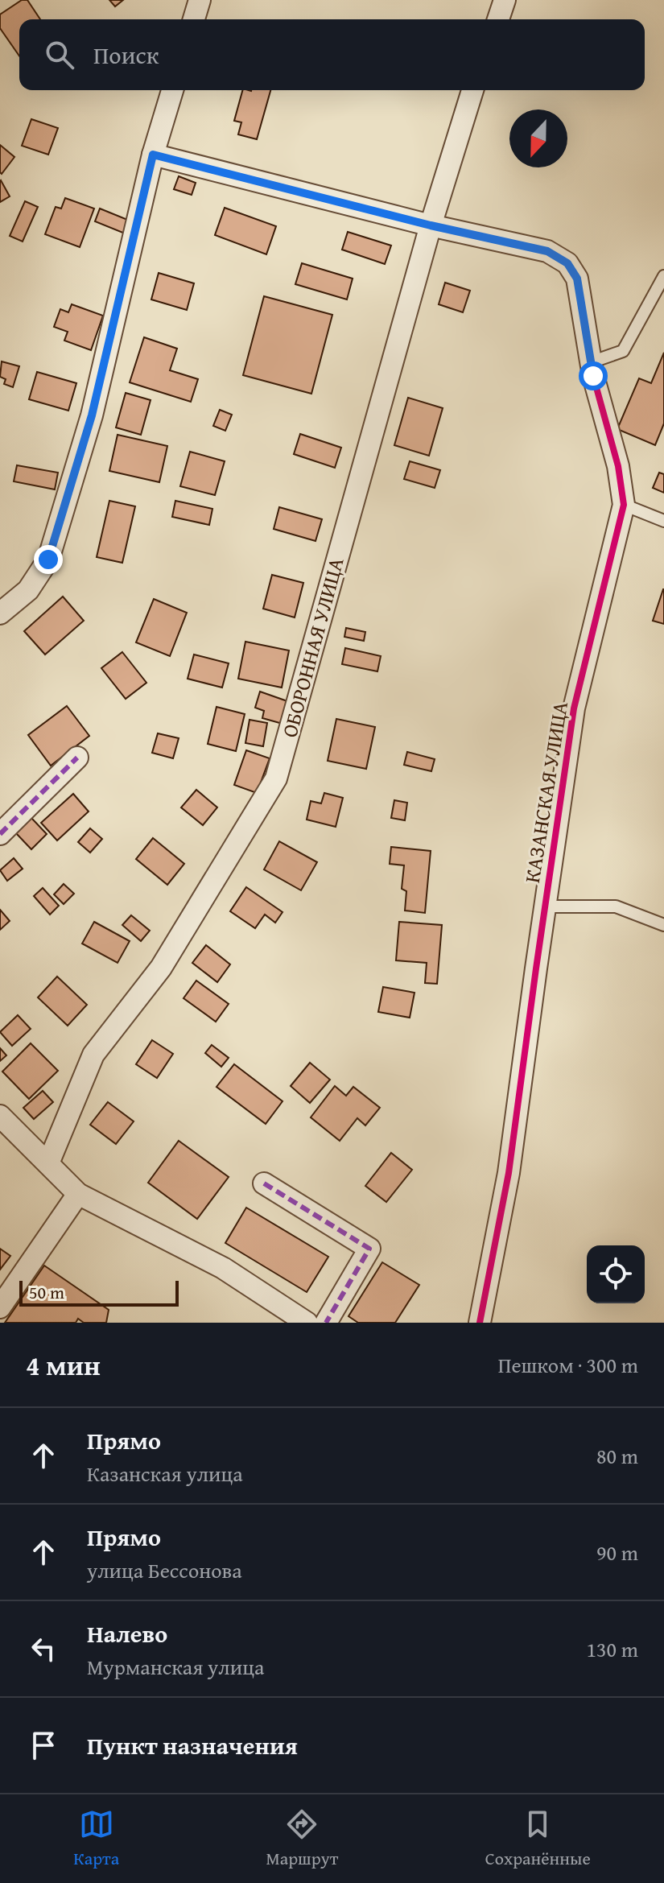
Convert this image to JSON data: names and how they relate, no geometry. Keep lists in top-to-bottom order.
{
  "streets": {
    "street": ["ОБОРОННАЯ УЛИЦА", "КАЗАНСКАЯ УЛИЦА"]
  },
  "crossings": [
    ["ОБОРОННАЯ УЛИЦА", "КАЗАНСКАЯ УЛИЦА"]
  ],
  "scale_bar": "50 m",
  "north": "bottom",
  "page": {
    "search": "Поиск",
    "scale": "50 m",
    "heading": ["4 мин", "Пешком · 300 m"],
    "list": [
      ["Прямо", "Казанская улица", "80 m"],
      ["Прямо", "улица Бессонова", "90 m"],
      ["Налево", "Мурманская улица", "130 m"],
      "Пункт назначения"
    ],
    "nav": ["Карта", "Маршрут", "Сохранённые"]
  }
}
